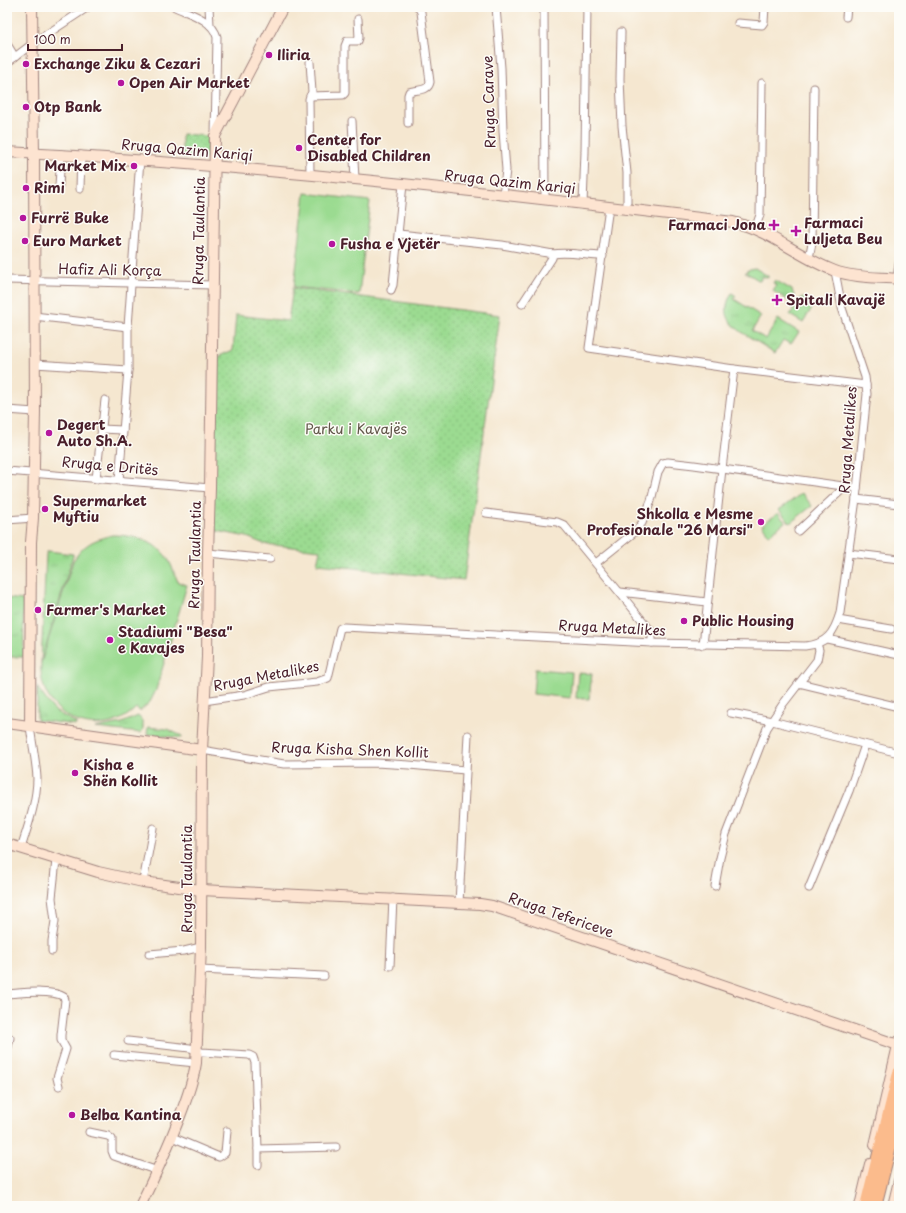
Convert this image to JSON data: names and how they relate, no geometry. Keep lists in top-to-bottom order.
{
  "streets": {
    "street": [
      "Rruga Carave",
      "Rruga Qazim Kariqi",
      "Rruga Taulantia",
      "Hafiz Ali Korça",
      "Rruga Metalikes",
      "Rruga e Dritës",
      "Rruga Kisha Shen Kollit",
      "Rruga Tefericeve"
    ]
  },
  "crossings": [
    ["Rruga Carave", "Rruga Qazim Kariqi"],
    ["Rruga Qazim Kariqi", "Rruga Taulantia"],
    ["Rruga Qazim Kariqi", "Rruga Metalikes"],
    ["Rruga Taulantia", "Hafiz Ali Korça"],
    ["Rruga Taulantia", "Rruga Metalikes"],
    ["Rruga Taulantia", "Rruga e Dritës"],
    ["Rruga Taulantia", "Rruga Kisha Shen Kollit"],
    ["Rruga Taulantia", "Rruga Tefericeve"]
  ],
  "parks": ["Parku i Kavajës"],
  "places": {
    "other": [
      "Iliria",
      "Exchange Ziku & Cezari",
      "Open Air Market",
      "Otp Bank",
      "Center for Disabled Children",
      "Market Mix",
      "Rimi",
      "Furrë Buke",
      "Euro Market",
      "Fusha e Vjetër",
      "Degert Auto Sh.A.",
      "Supermarket Myftiu",
      "Shkolla e Mesme Profesionale \"26 Marsi\"",
      "Farmer's Market",
      "Public Housing",
      "Stadiumi \"Besa\" e Kavajes",
      "Kisha e Shën Kollit",
      "Belba Kantina"
    ],
    "health": ["Farmaci Jona", "Farmaci Luljeta Beu", "Spitali Kavajë"]
  },
  "scale_bar": "100 m"
}
